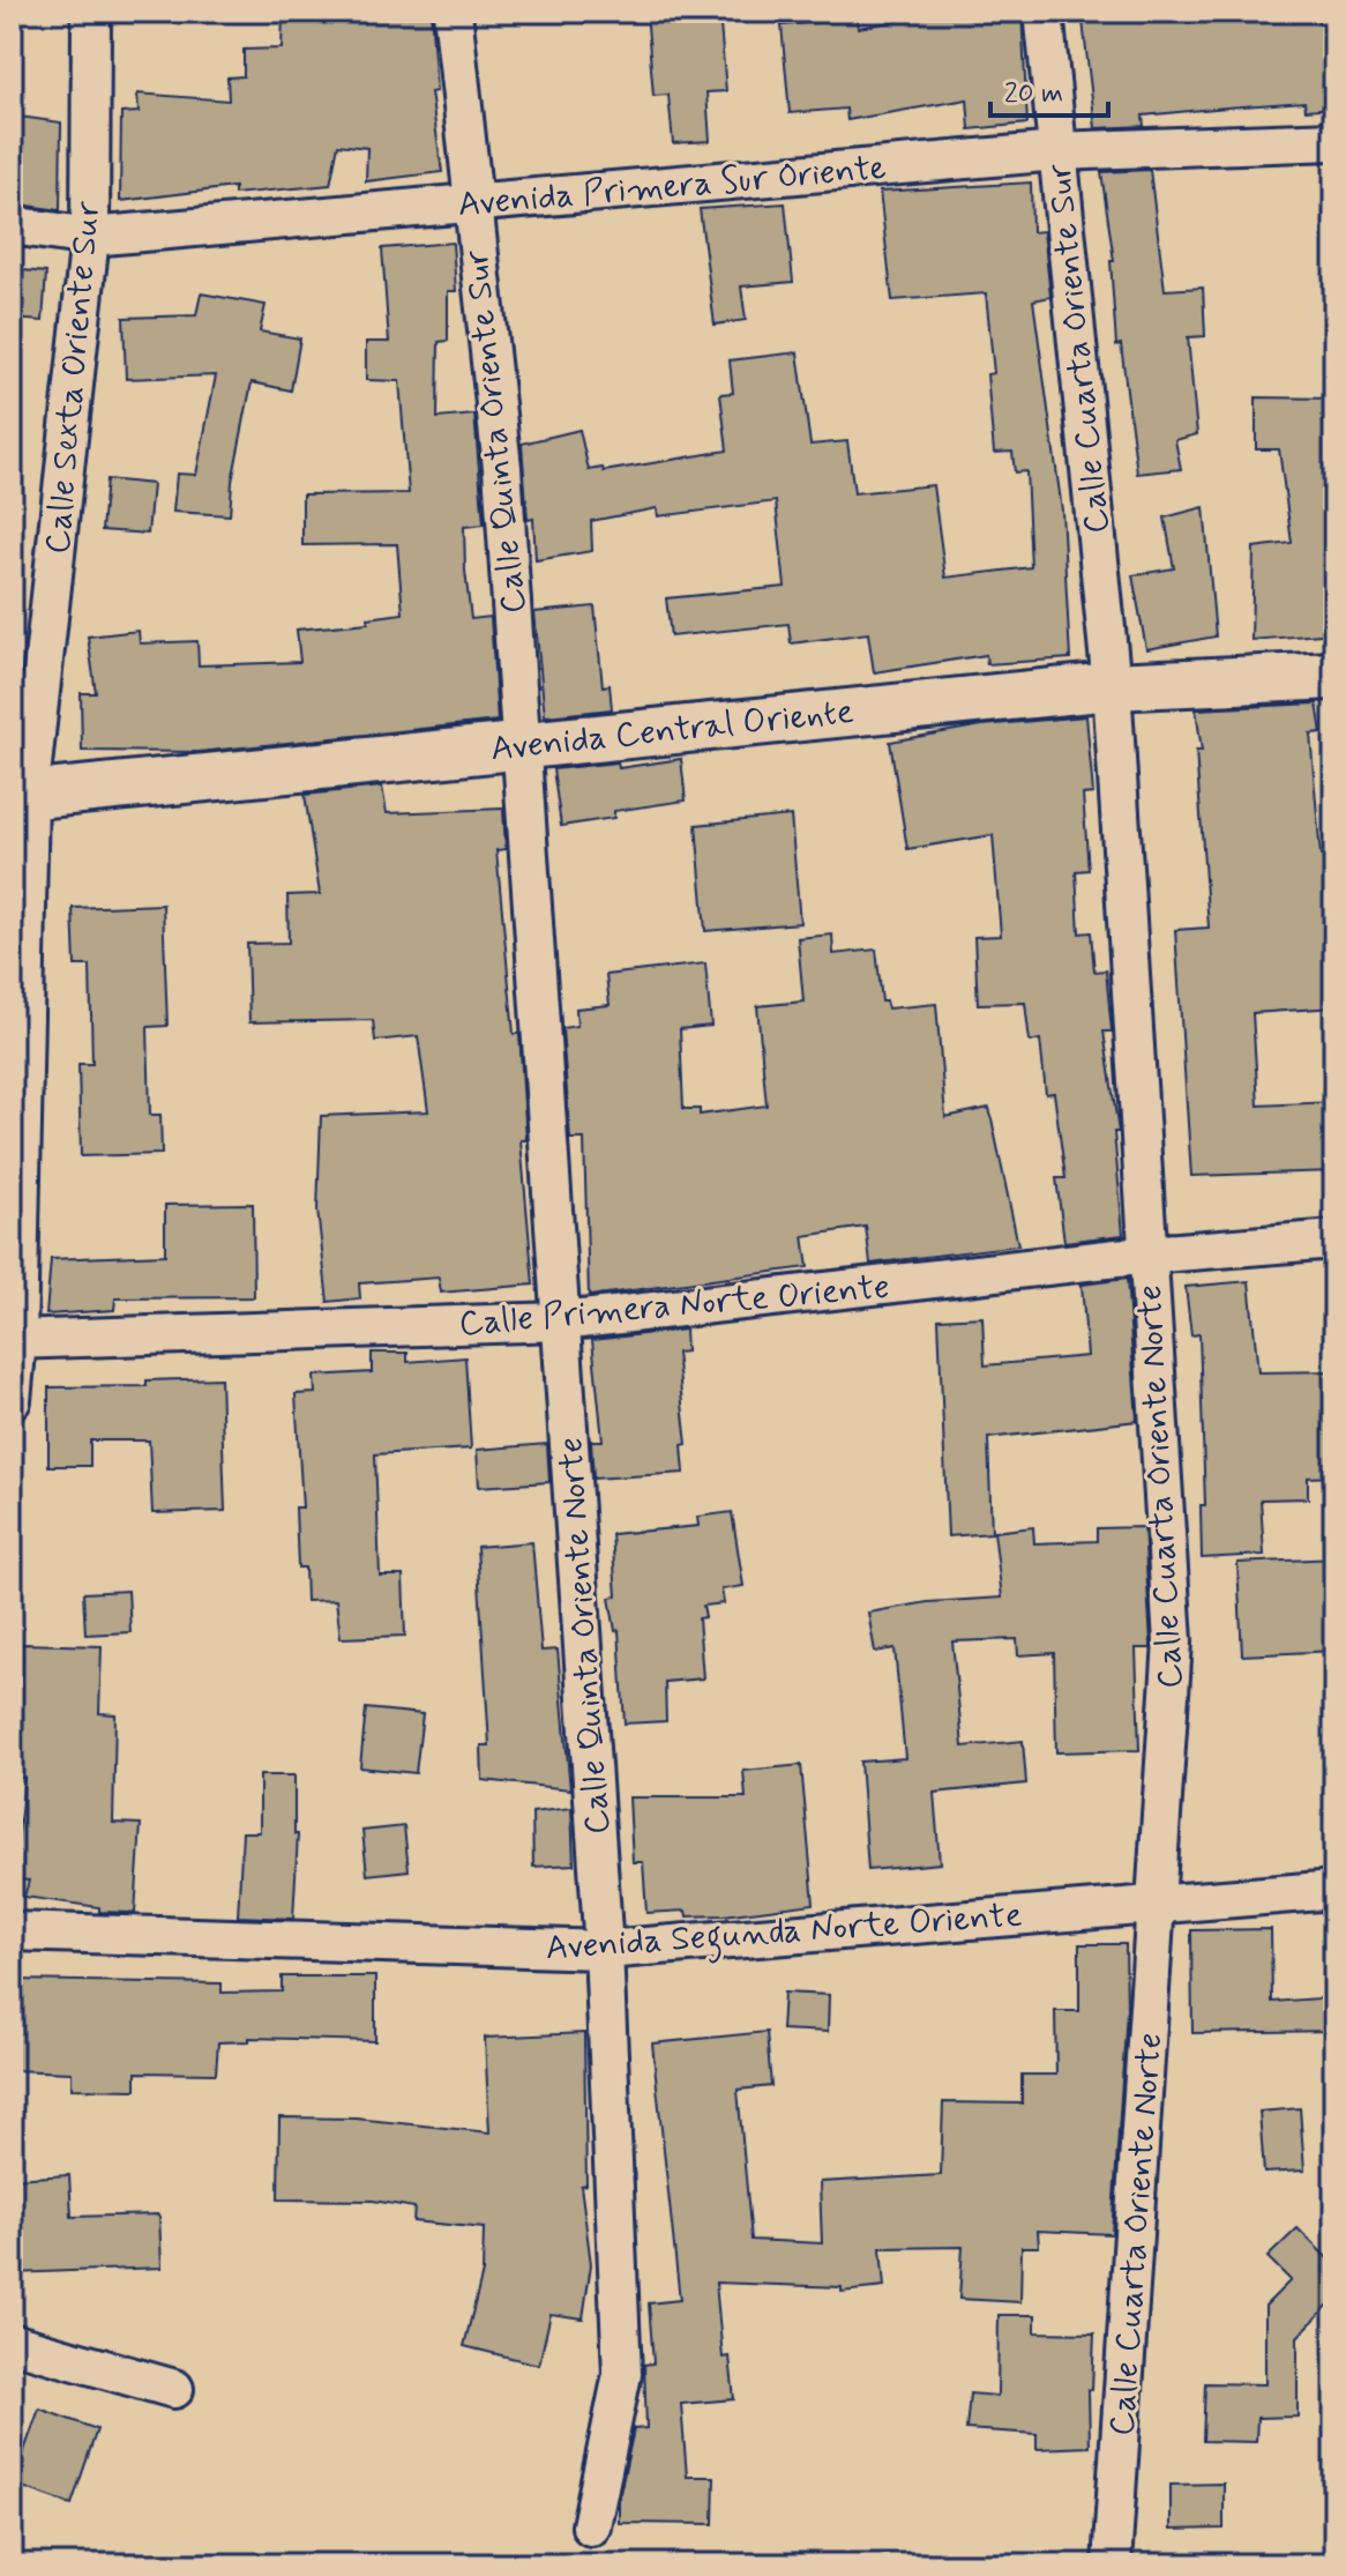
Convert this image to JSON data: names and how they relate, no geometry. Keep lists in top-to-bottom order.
{
  "streets": {
    "street": [
      "Avenida Primera Sur Oriente",
      "Calle Cuarta Oriente Sur",
      "Calle Sexta Oriente Sur",
      "Calle Quinta Oriente Sur",
      "Avenida Central Oriente",
      "Calle Primera Norte Oriente",
      "Calle Cuarta Oriente Norte",
      "Calle Quinta Oriente Norte",
      "Avenida Segunda Norte Oriente"
    ]
  },
  "crossings": [
    ["Avenida Primera Sur Oriente", "Calle Cuarta Oriente Sur"],
    ["Avenida Primera Sur Oriente", "Calle Sexta Oriente Sur"],
    ["Avenida Primera Sur Oriente", "Calle Quinta Oriente Sur"],
    ["Calle Cuarta Oriente Sur", "Avenida Central Oriente"],
    ["Calle Cuarta Oriente Sur", "Calle Cuarta Oriente Norte"],
    ["Calle Sexta Oriente Sur", "Avenida Central Oriente"],
    ["Calle Sexta Oriente Sur", "Calle Primera Norte Oriente"],
    ["Calle Quinta Oriente Sur", "Avenida Central Oriente"],
    ["Calle Quinta Oriente Sur", "Calle Quinta Oriente Norte"],
    ["Avenida Central Oriente", "Calle Cuarta Oriente Norte"],
    ["Avenida Central Oriente", "Calle Quinta Oriente Norte"],
    ["Calle Primera Norte Oriente", "Calle Cuarta Oriente Norte"],
    ["Calle Primera Norte Oriente", "Calle Quinta Oriente Norte"],
    ["Calle Cuarta Oriente Norte", "Avenida Segunda Norte Oriente"],
    ["Calle Quinta Oriente Norte", "Avenida Segunda Norte Oriente"]
  ],
  "scale_bar": "20 m"
}
